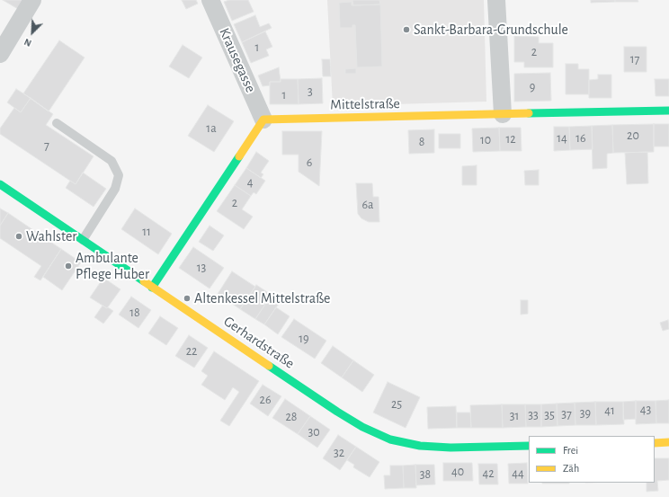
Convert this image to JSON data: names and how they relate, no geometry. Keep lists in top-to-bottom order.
{
  "streets": {
    "street": ["Krausegasse", "Mittelstraße", "Gerhardstraße"]
  },
  "crossings": [
    ["Krausegasse", "Mittelstraße"]
  ],
  "places": [
    "Sankt-Barbara-Grundschule",
    "Wahlster",
    "Ambulante Pflege Huber",
    "Altenkessel Mittelstraße"
  ],
  "house_numbers": [
    "1",
    "2",
    "17",
    "9",
    "3",
    "1",
    "1a",
    "20",
    "14",
    "16",
    "12",
    "10",
    "8",
    "7",
    "6",
    "4",
    "2",
    "6a",
    "11",
    "13",
    "18",
    "19",
    "22",
    "26",
    "25",
    "43",
    "41",
    "39",
    "37",
    "33",
    "35",
    "31",
    "28",
    "30",
    "32",
    "40",
    "42",
    "44",
    "38"
  ],
  "legend": ["Frei", "Zäh"],
  "north": "bottom left"
}
